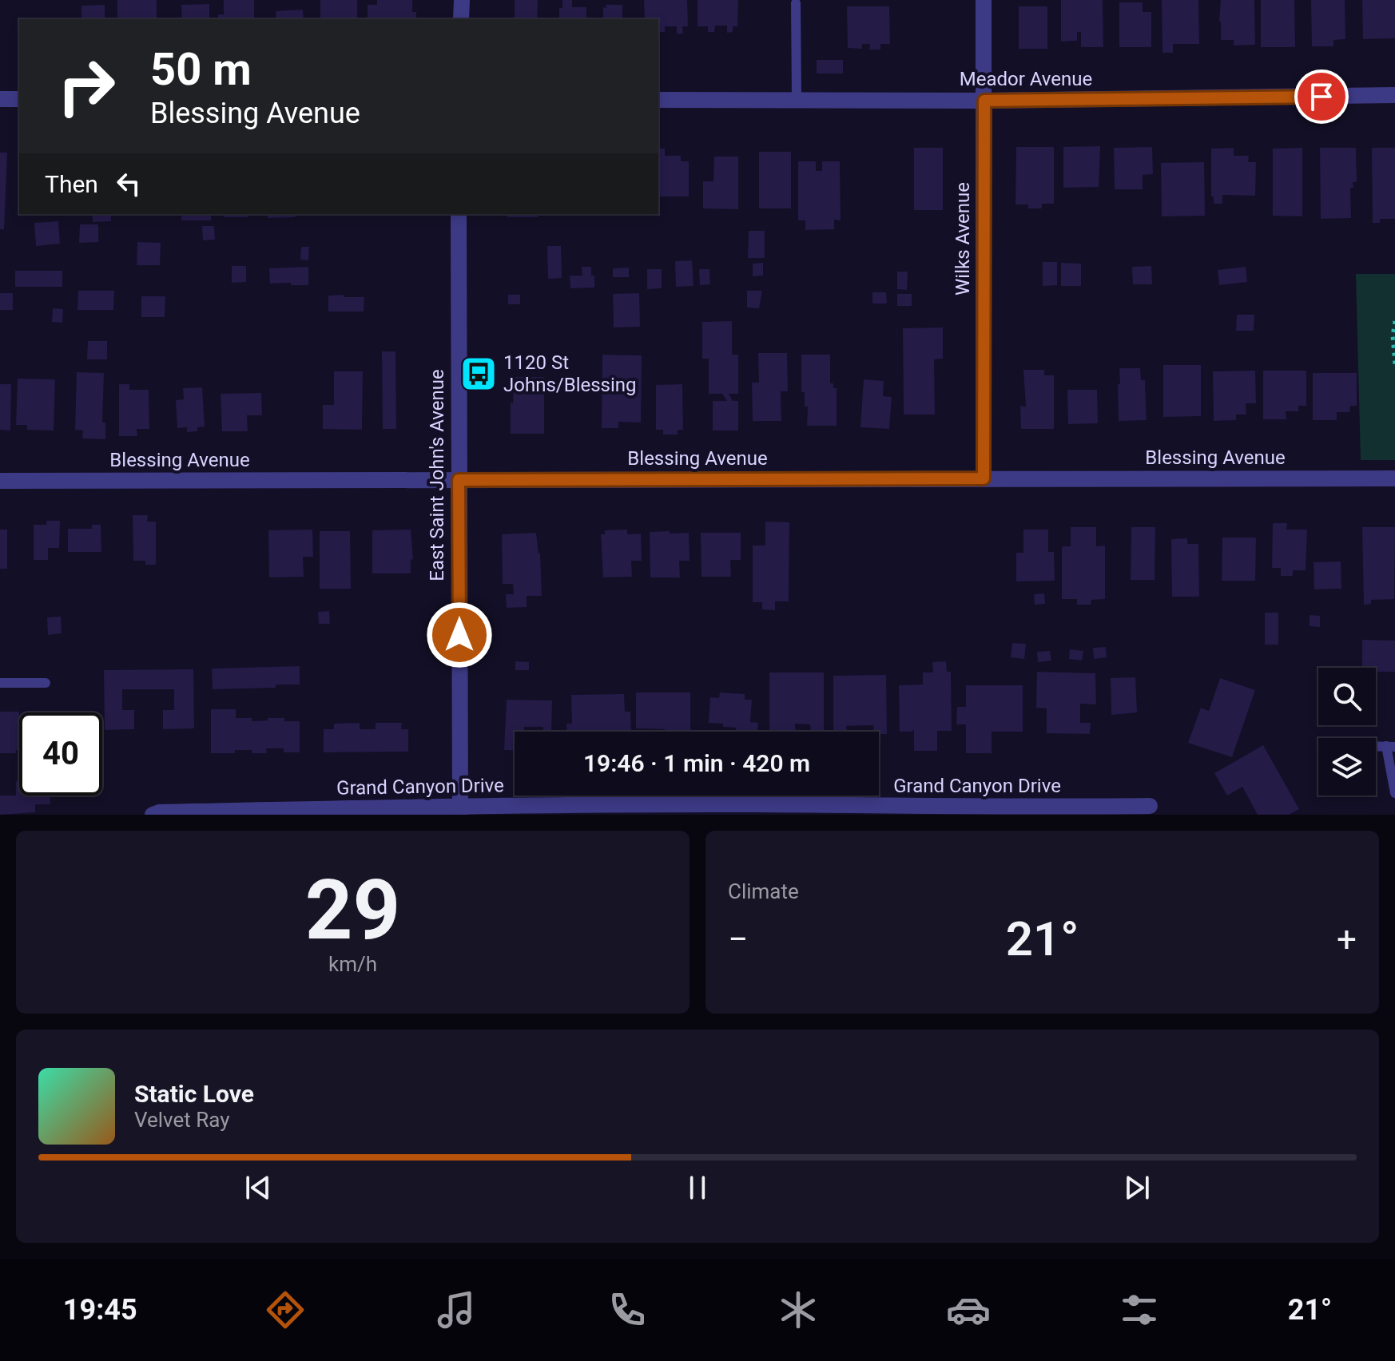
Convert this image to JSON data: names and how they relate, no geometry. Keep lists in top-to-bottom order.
{
  "streets": {
    "street": [
      "Meador Avenue",
      "Wilks Avenue",
      "Blessing Avenue",
      "East Saint John's Avenue",
      "Grand Canyon Drive"
    ]
  },
  "crossings": [
    ["Meador Avenue", "Wilks Avenue"],
    ["Wilks Avenue", "Blessing Avenue"],
    ["Blessing Avenue", "East Saint John's Avenue"],
    ["East Saint John's Avenue", "Grand Canyon Drive"]
  ],
  "places": {
    "bus stop": ["1120 St Johns/Blessing"]
  },
  "page": {
    "turn": ["50 m", "Blessing Avenue"],
    "then": "Then",
    "limit": "40",
    "trip": "19:46 · 1 min · 420 m",
    "tile": [
      ["29", "km/h"],
      "Climate"
    ],
    "heat": ["−", "21°", "+"],
    "song": ["Static Love", "Velvet Ray"],
    "tabs": ["19:45", "21°"]
  }
}
